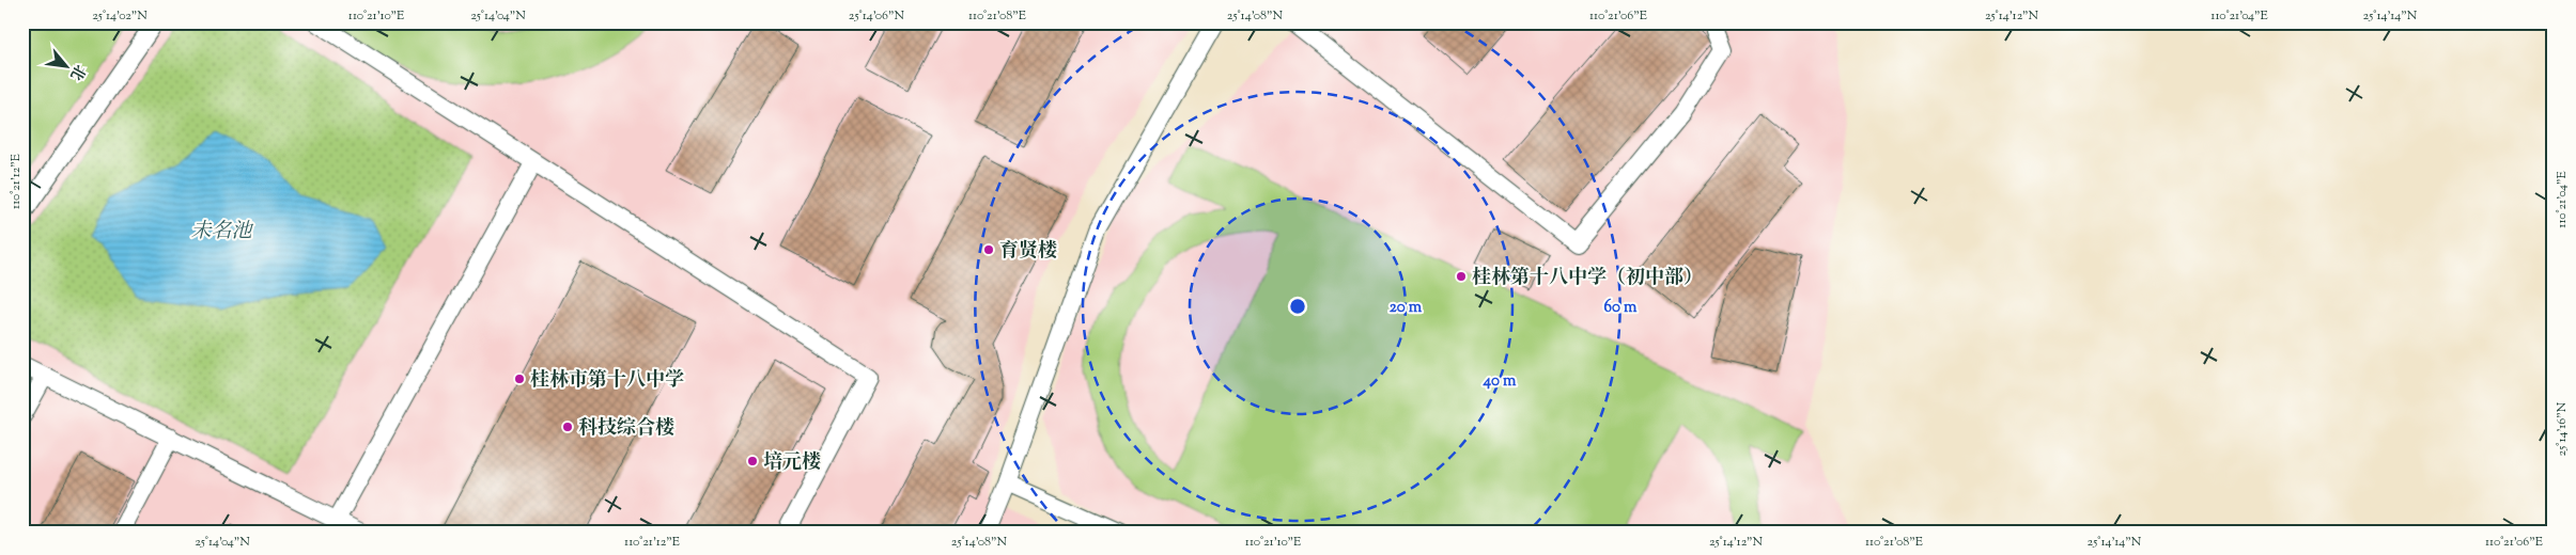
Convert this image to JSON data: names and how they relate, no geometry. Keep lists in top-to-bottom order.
{
  "water": ["未名池"],
  "places": [
    "育贤楼",
    "桂林第十八中学（初中部）",
    "桂林市第十八中学",
    "科技综合楼",
    "培元楼"
  ],
  "north": "bottom right",
  "coordinates": [
    "25°14'02\"N",
    "110°21'10\"E",
    "25°14'04\"N",
    "25°14'06\"N",
    "110°21'08\"E",
    "25°14'08\"N",
    "110°21'06\"E",
    "25°14'12\"N",
    "110°21'04\"E",
    "25°14'14\"N",
    "110°21'12\"E",
    "25°14'16\"N"
  ],
  "rings": ["20 m", "60 m", "40 m"]
}
